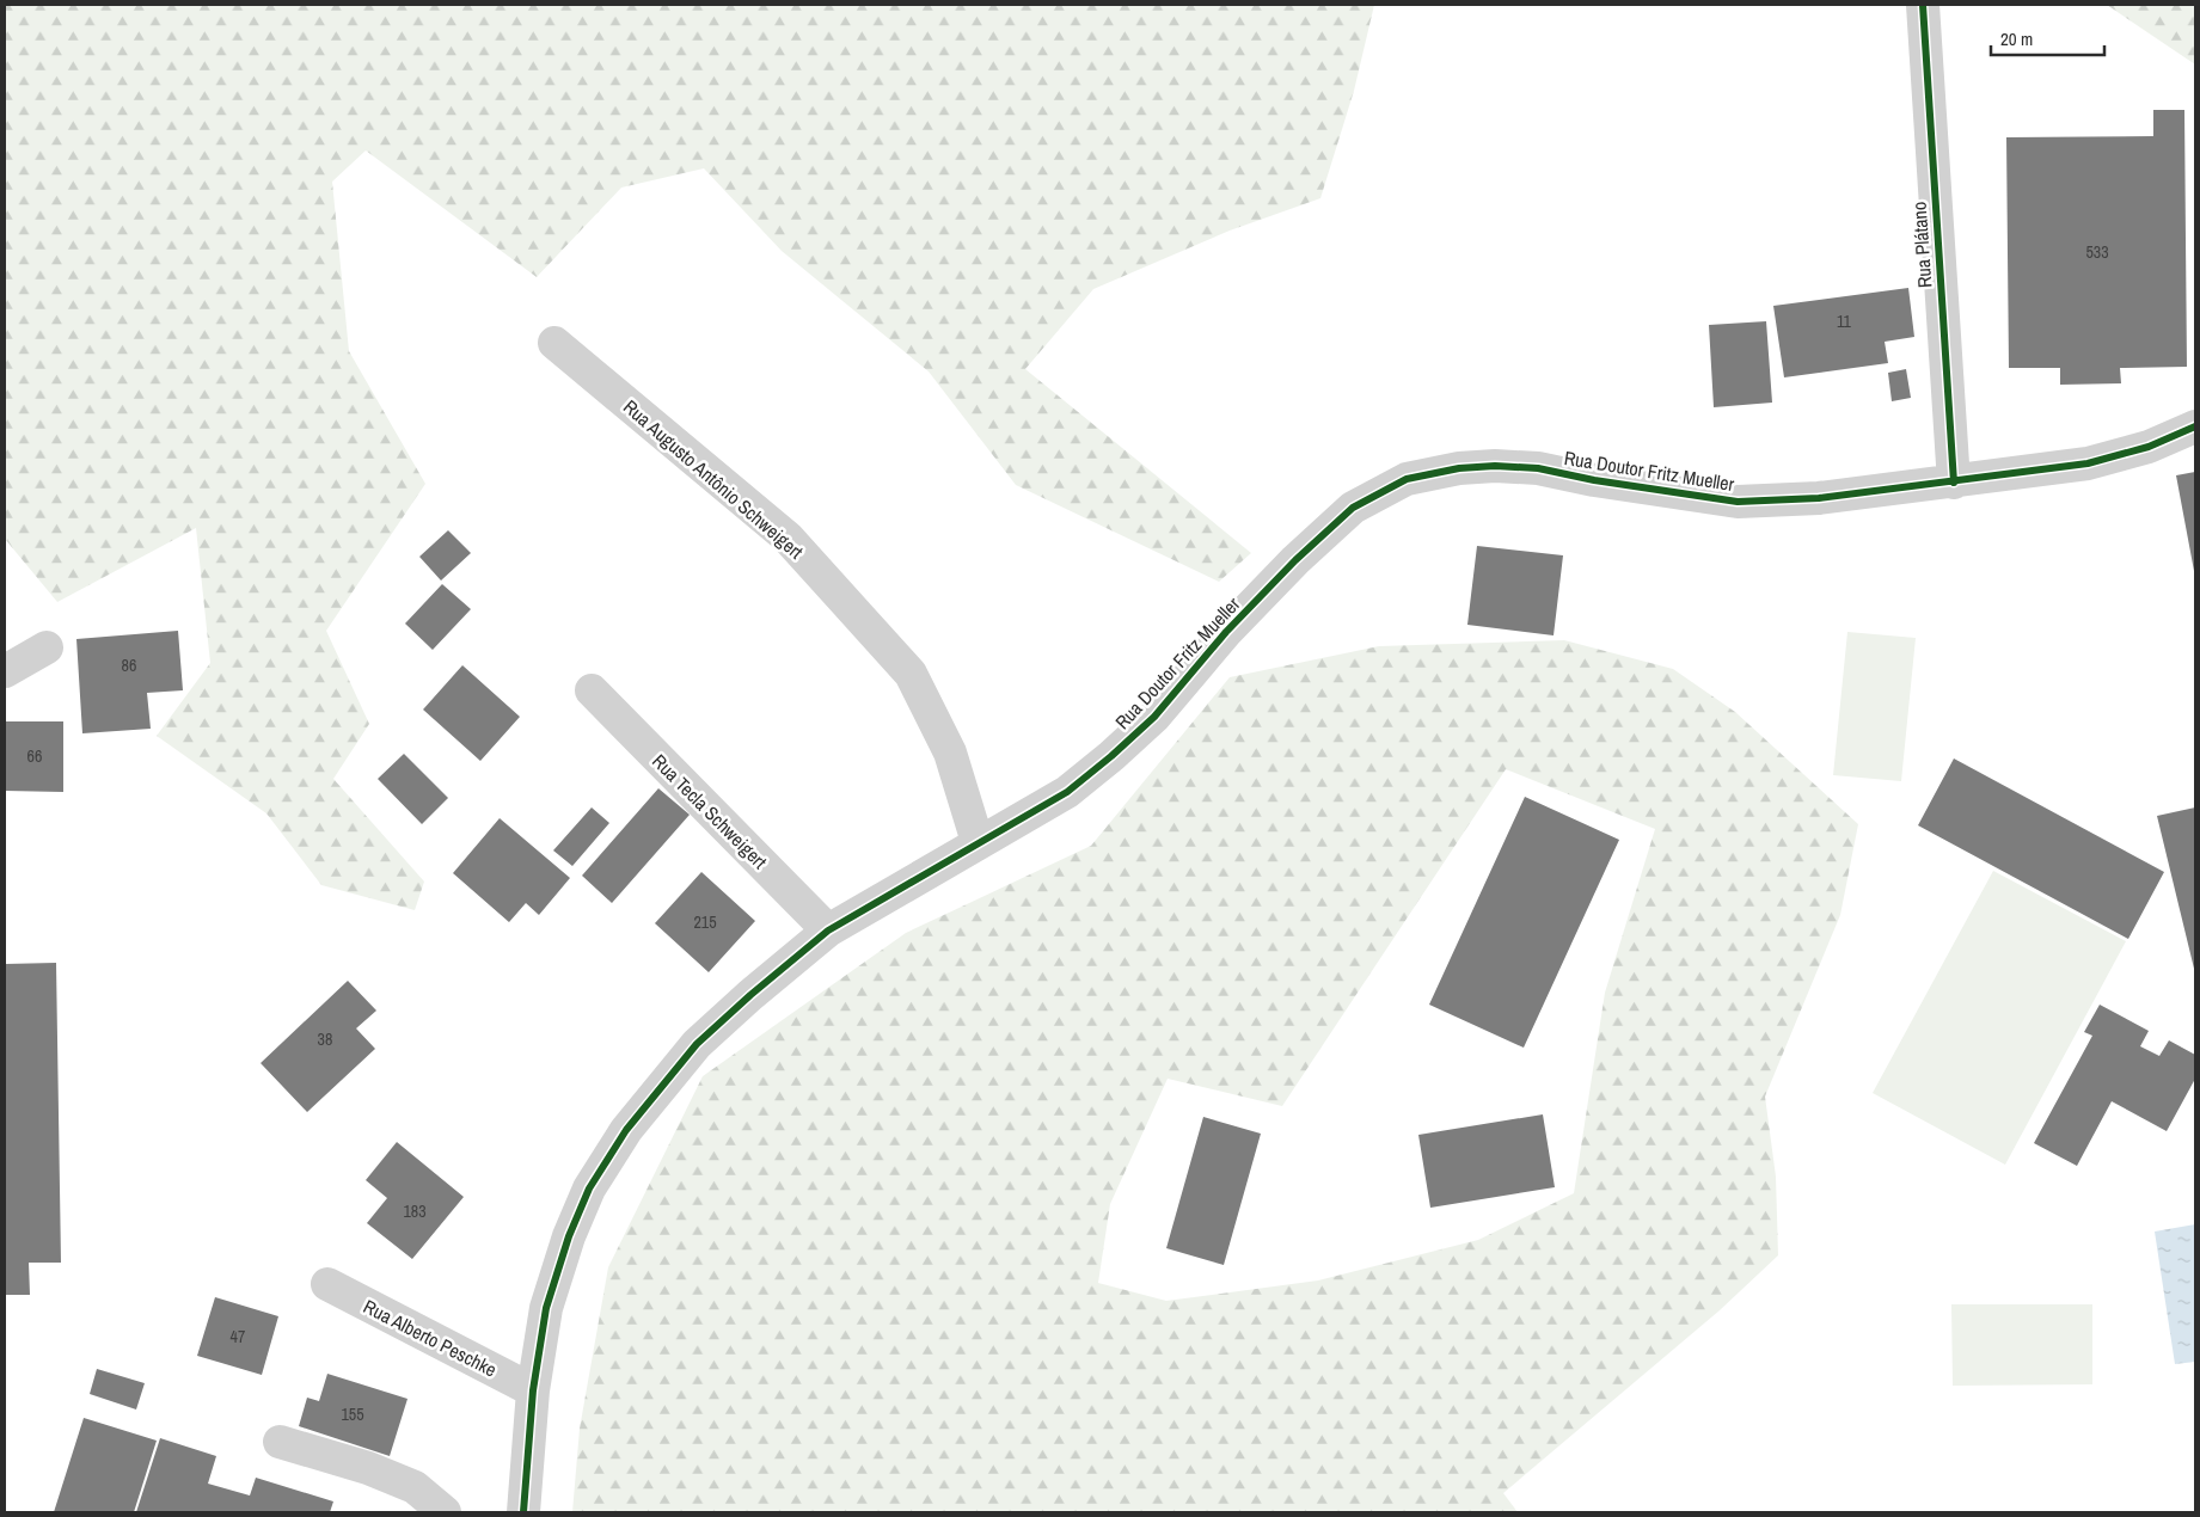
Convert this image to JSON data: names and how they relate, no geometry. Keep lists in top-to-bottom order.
{
  "streets": {
    "street": [
      "Rua Plátano",
      "Rua Doutor Fritz Mueller",
      "Rua Augusto Antônio Schweigert",
      "Rua Tecla Schweigert",
      "Rua Alberto Peschke"
    ]
  },
  "crossings": [
    ["Rua Plátano", "Rua Doutor Fritz Mueller"],
    ["Rua Doutor Fritz Mueller", "Rua Augusto Antônio Schweigert"],
    ["Rua Doutor Fritz Mueller", "Rua Tecla Schweigert"],
    ["Rua Doutor Fritz Mueller", "Rua Alberto Peschke"]
  ],
  "house_numbers": [
    "533",
    "11",
    "86",
    "66",
    "215",
    "38",
    "183",
    "47",
    "155"
  ],
  "scale_bar": "20 m"
}
